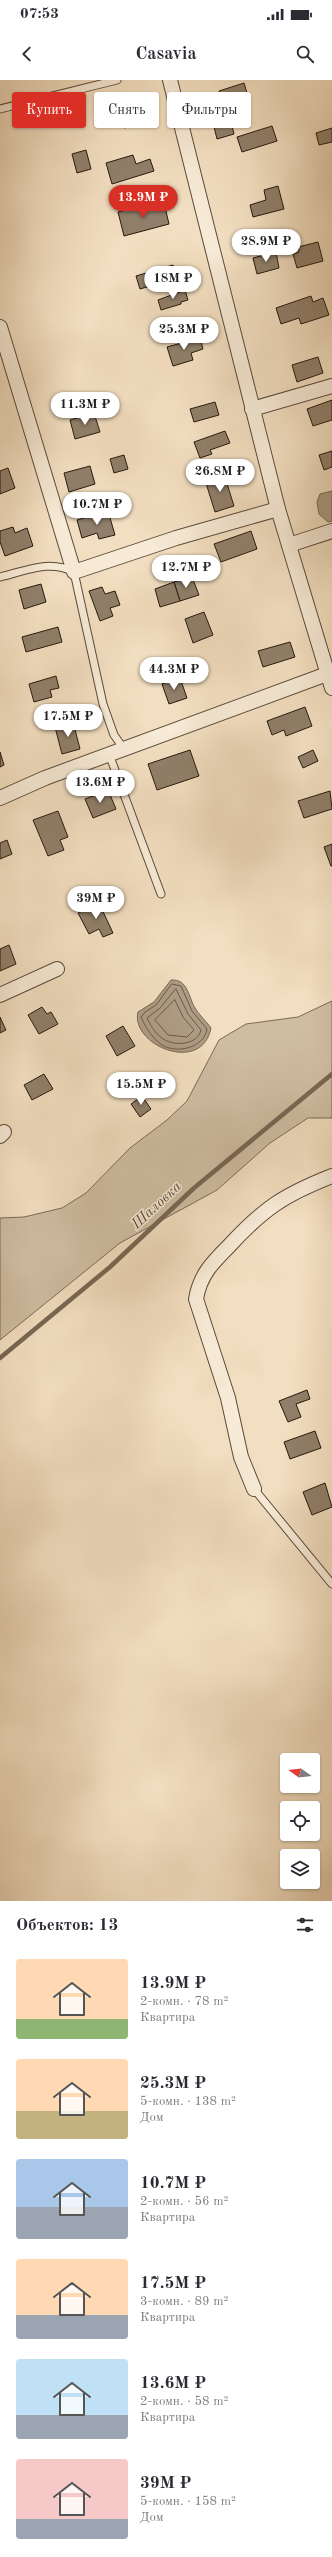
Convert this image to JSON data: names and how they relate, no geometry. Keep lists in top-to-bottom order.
{
  "water": ["Шаловка"],
  "north": "left",
  "page": {
    "status": "07:53",
    "header": "Casavia",
    "chip": ["Купить", "Снять", "Фильтры"],
    "price": [
      "13.9M ₽",
      "28.9M ₽",
      "18M ₽",
      "25.3M ₽",
      "11.3M ₽",
      "26.8M ₽",
      "10.7M ₽",
      "12.7M ₽",
      "44.3M ₽",
      "17.5M ₽",
      "13.6M ₽",
      "39M ₽",
      "15.5M ₽"
    ],
    "heading": "Объектов: 13",
    "list": [
      {
        "name": "13.9M ₽",
        "note": "2-комн. · 78 m² · Квартира"
      },
      {
        "name": "25.3M ₽",
        "note": "5-комн. · 138 m² · Дом"
      },
      {
        "name": "10.7M ₽",
        "note": "2-комн. · 56 m² · Квартира"
      },
      {
        "name": "17.5M ₽",
        "note": "3-комн. · 89 m² · Квартира"
      },
      {
        "name": "13.6M ₽",
        "note": "2-комн. · 58 m² · Квартира"
      },
      {
        "name": "39M ₽",
        "note": "5-комн. · 158 m² · Дом"
      }
    ]
  }
}
